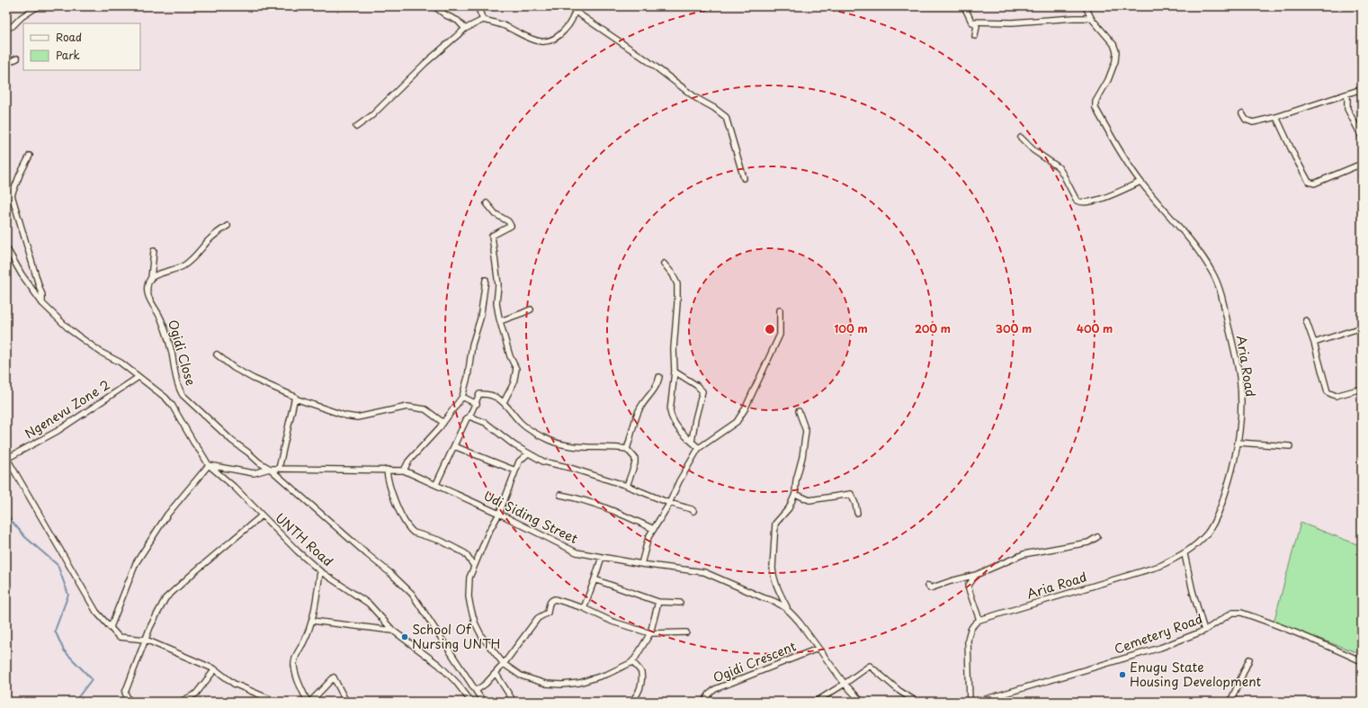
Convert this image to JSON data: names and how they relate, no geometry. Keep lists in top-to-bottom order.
{
  "streets": {
    "street": [
      "Ogidi Close",
      "Aria Road",
      "Ngenevu Zone 2",
      "Udi Siding Street",
      "UNTH Road",
      "Cemetery Road",
      "Ogidi Crescent"
    ]
  },
  "crossings": [
    ["Ogidi Close", "Udi Siding Street"],
    ["Ngenevu Zone 2", "UNTH Road"],
    ["Udi Siding Street", "UNTH Road"],
    ["Udi Siding Street", "Ogidi Crescent"]
  ],
  "places": ["School Of Nursing UNTH", "Enugu State Housing Development"],
  "legend": ["Road", "Park"],
  "rings": [
    "100 m",
    "200 m",
    "300 m",
    "400 m"
  ]
}
